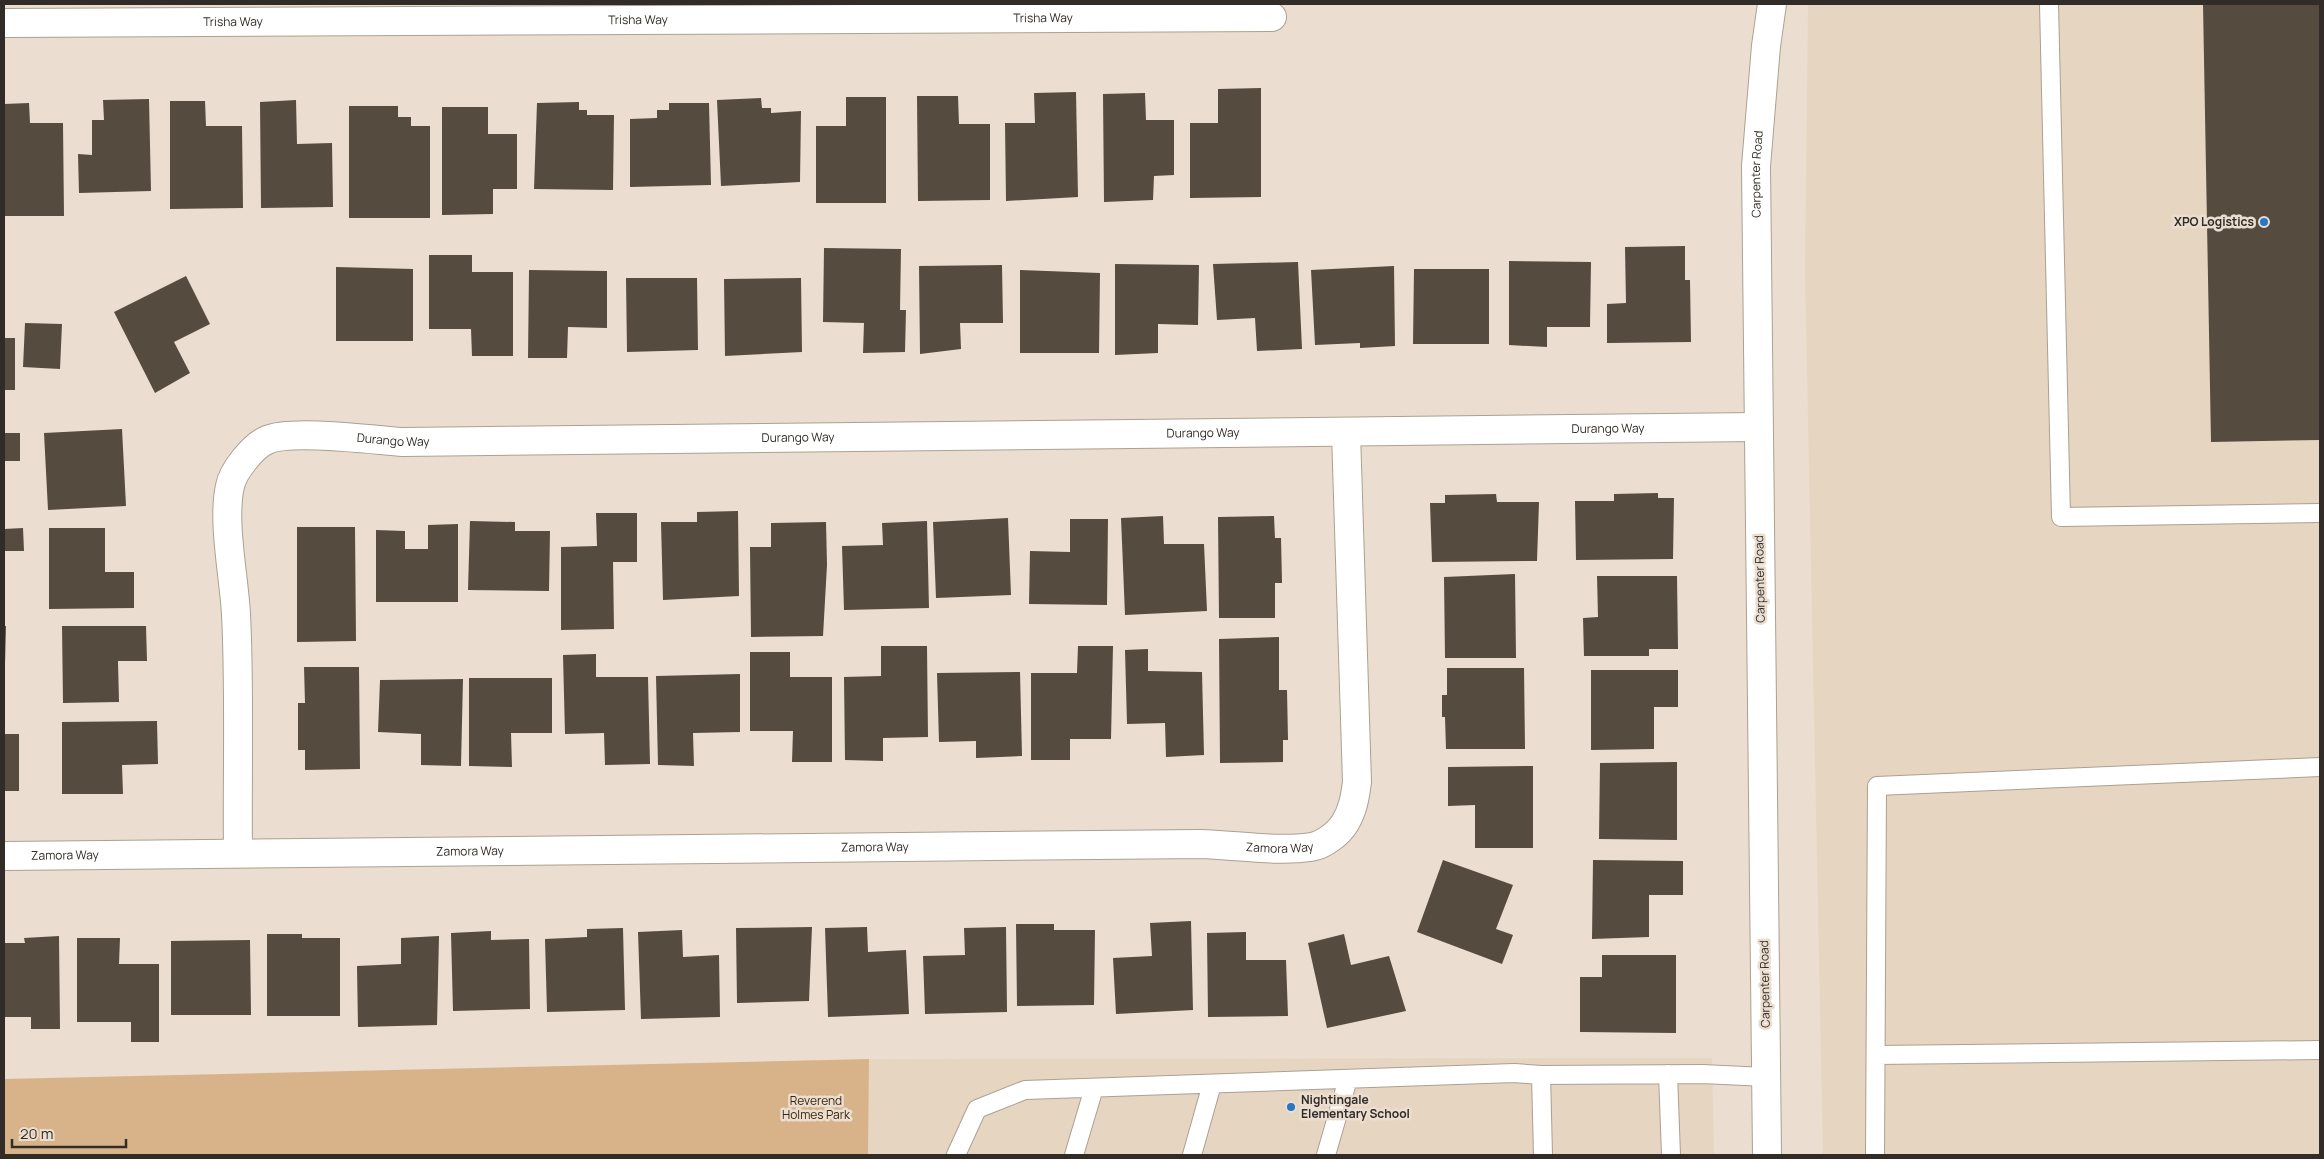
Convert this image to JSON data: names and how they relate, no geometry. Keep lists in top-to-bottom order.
{
  "streets": {
    "street": [
      "Trisha Way",
      "Carpenter Road",
      "Durango Way",
      "Zamora Way"
    ]
  },
  "crossings": [
    ["Carpenter Road", "Durango Way"],
    ["Durango Way", "Zamora Way"]
  ],
  "parks": ["Reverend Holmes Park"],
  "places": ["XPO Logistics", "Nightingale Elementary School"],
  "scale_bar": "20 m"
}
